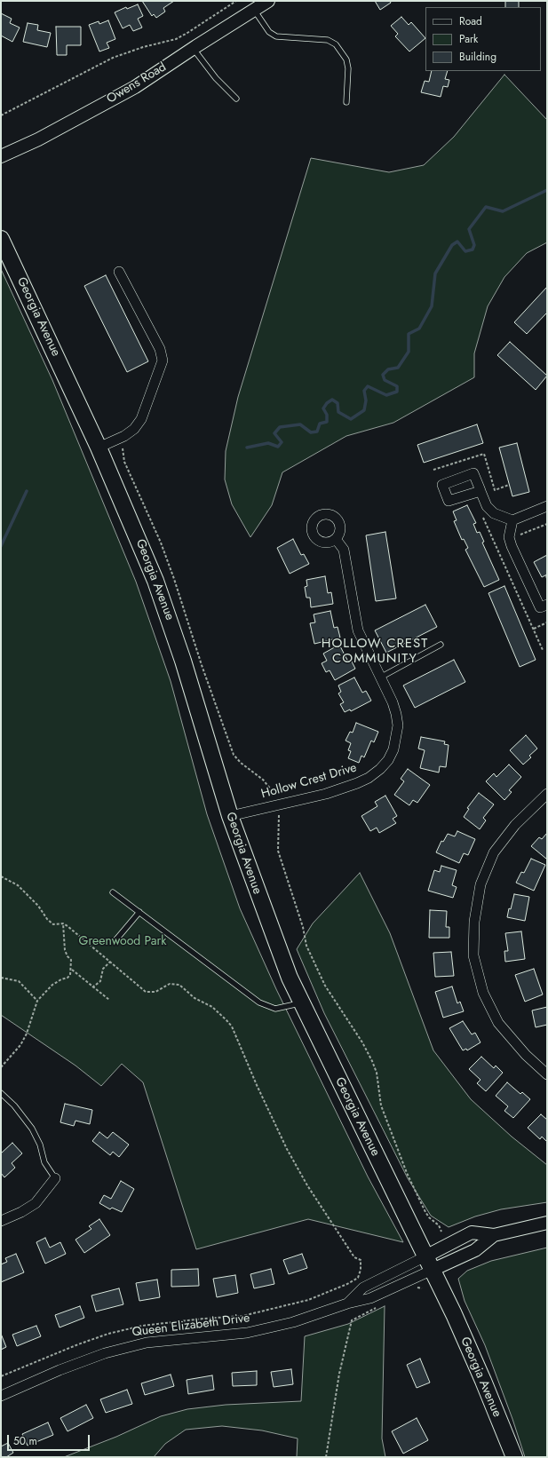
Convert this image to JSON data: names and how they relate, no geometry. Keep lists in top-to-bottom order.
{
  "streets": {
    "main road": ["Georgia Avenue"],
    "street": ["Owens Road", "Hollow Crest Drive", "Queen Elizabeth Drive"]
  },
  "crossings": [
    ["Georgia Avenue", "Hollow Crest Drive"],
    ["Georgia Avenue", "Queen Elizabeth Drive"]
  ],
  "districts": ["HOLLOW CREST COMMUNITY"],
  "parks": ["Greenwood Park"],
  "legend": ["Road", "Park", "Building"],
  "scale_bar": "50 m"
}
